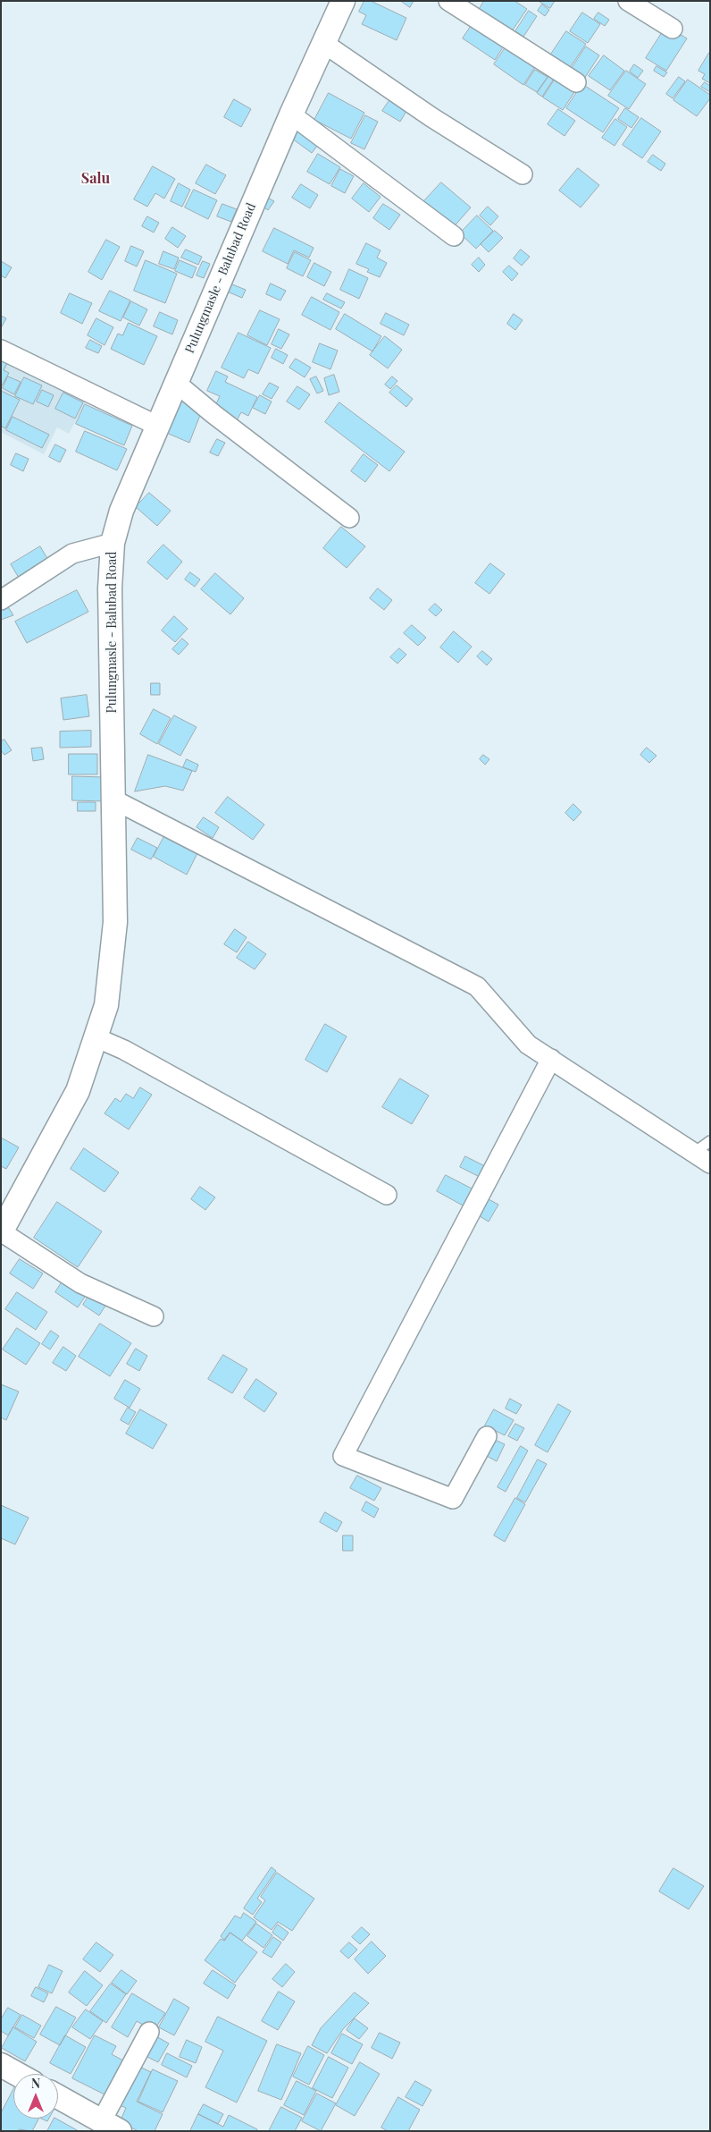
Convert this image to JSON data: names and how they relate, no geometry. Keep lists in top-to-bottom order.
{
  "streets": {
    "street": ["Pulungmasle - Balubad Road"]
  },
  "districts": ["Salu"],
  "north": "top"
}
